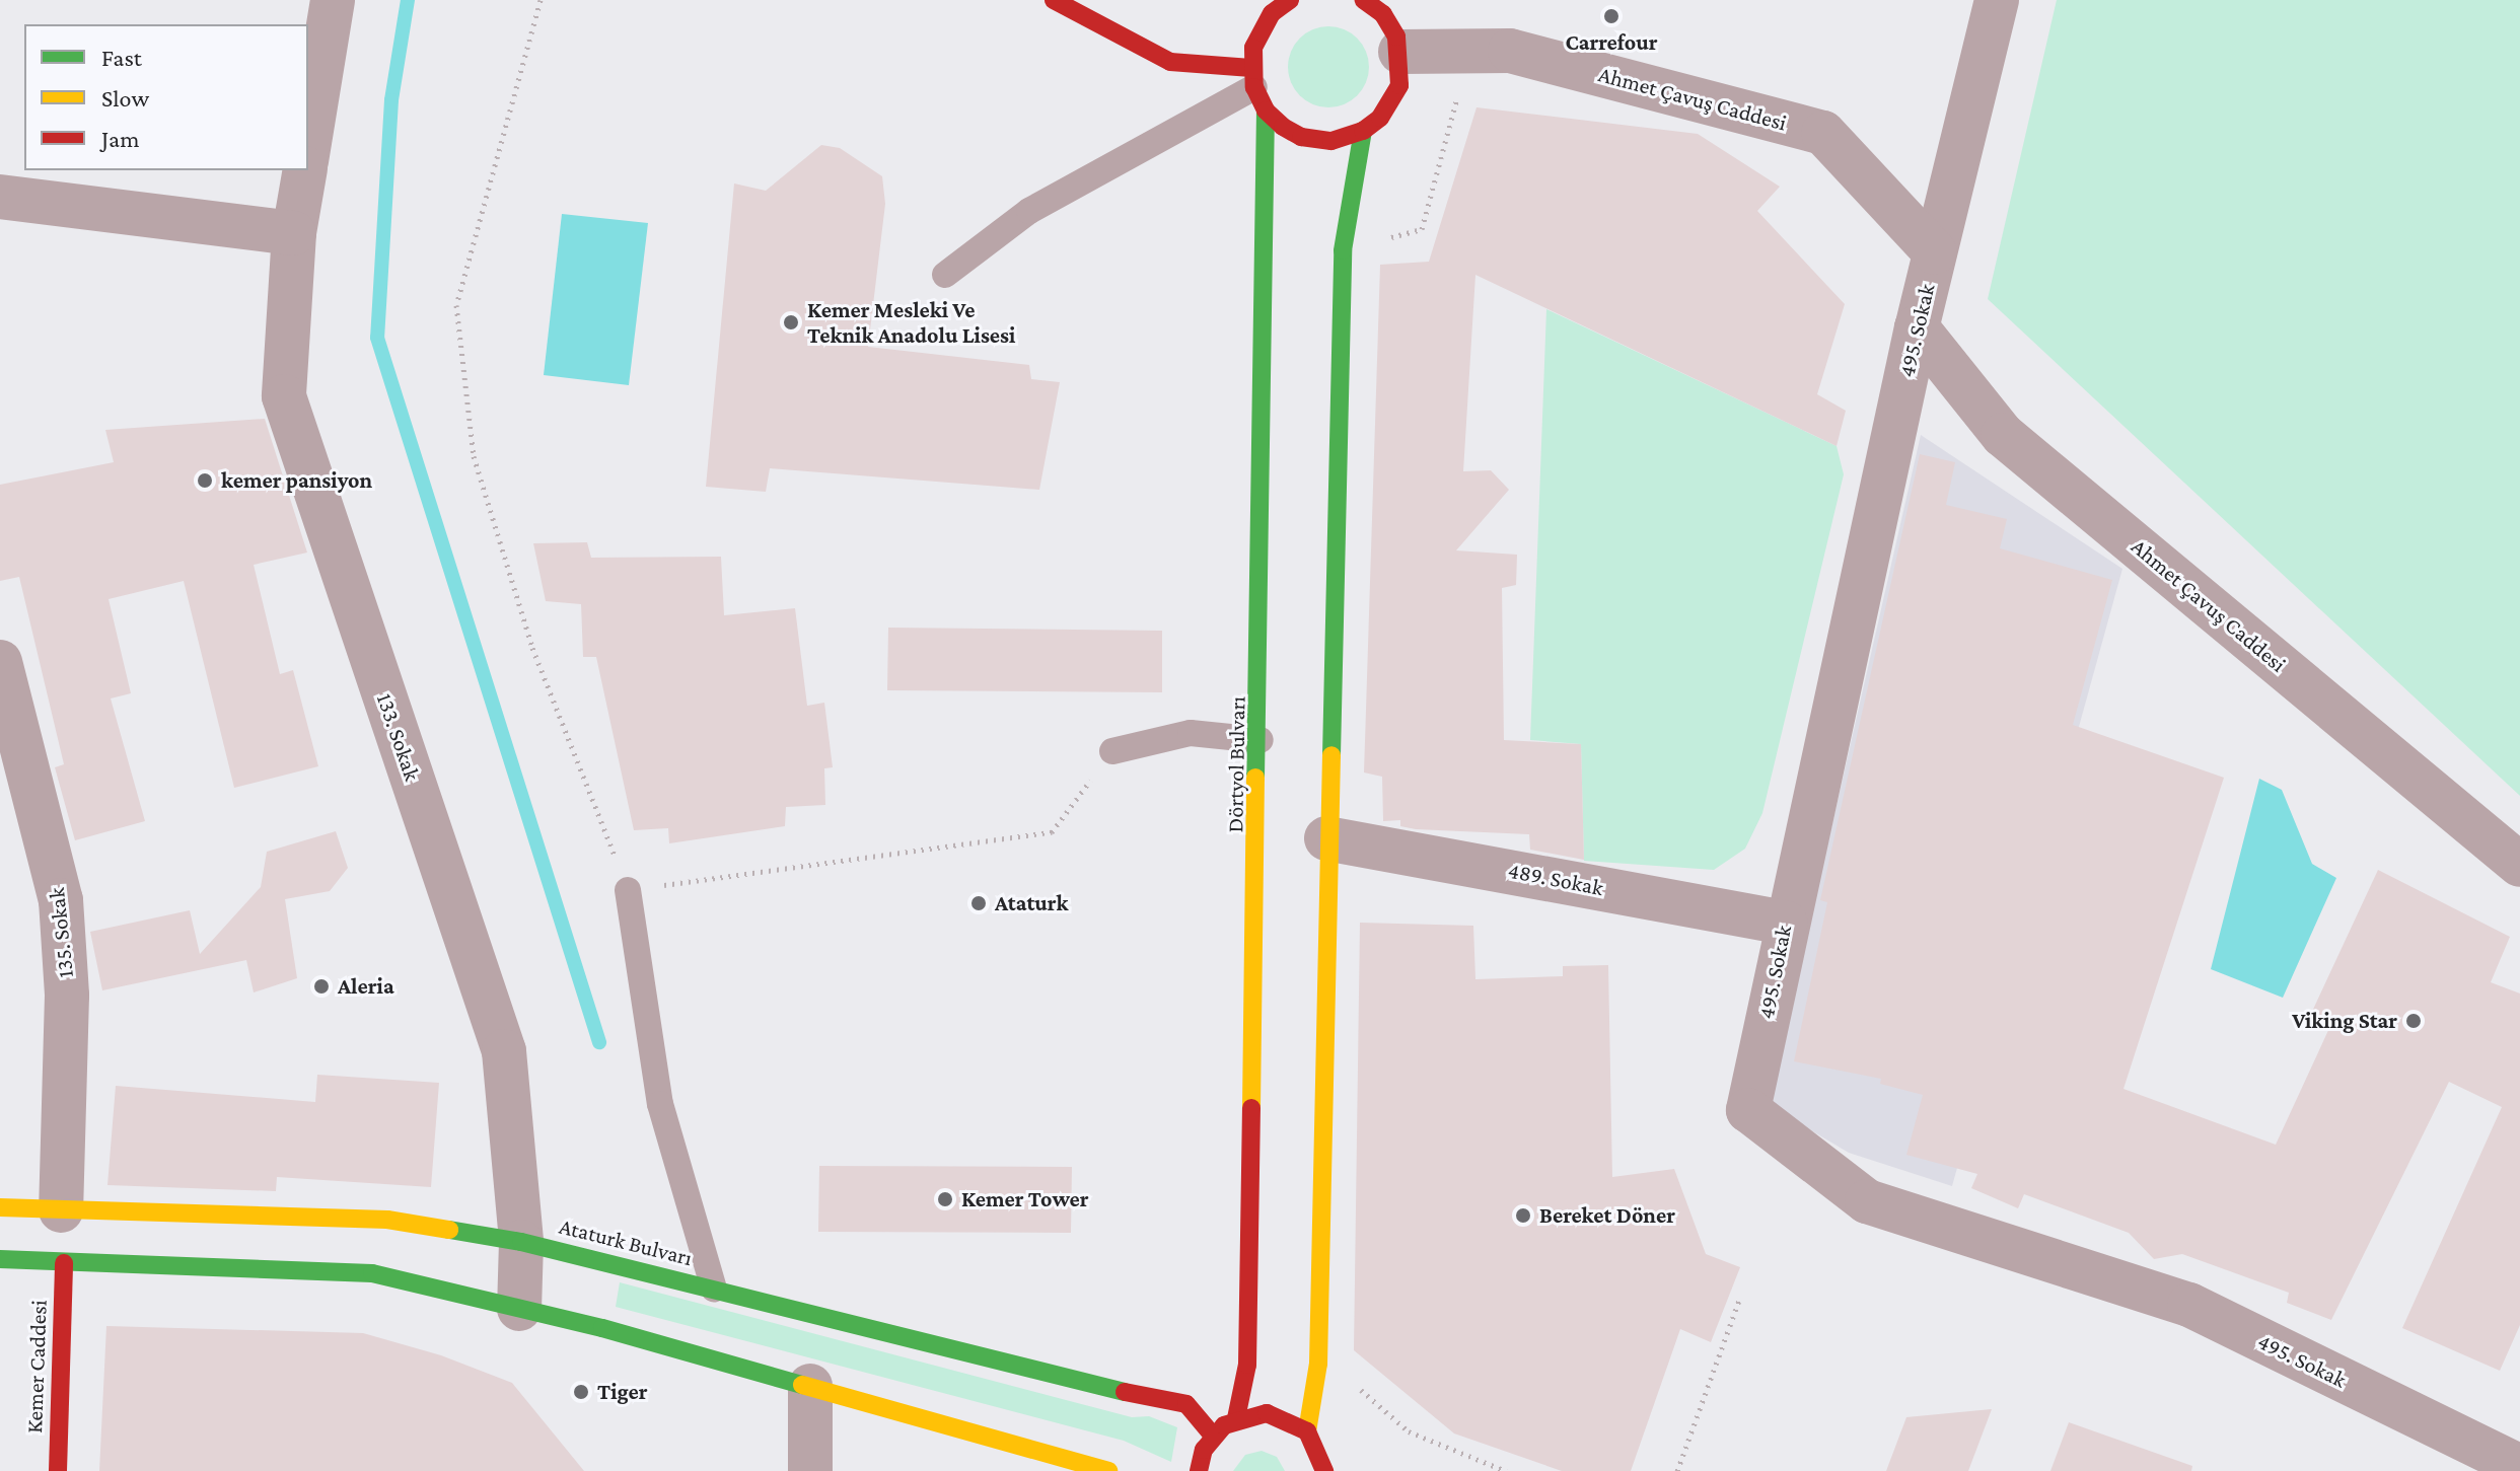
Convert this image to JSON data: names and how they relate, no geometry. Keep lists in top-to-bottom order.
{
  "streets": {
    "main road": ["Dörtyol Bulvarı", "Ataturk Bulvarı", "Kemer Caddesi"],
    "street": [
      "Ahmet Çavuş Caddesi",
      "495. Sokak",
      "133. Sokak",
      "489. Sokak",
      "135. Sokak"
    ]
  },
  "crossings": [
    ["Ahmet Çavuş Caddesi", "495. Sokak"],
    ["495. Sokak", "489. Sokak"],
    ["133. Sokak", "Ataturk Bulvarı"],
    ["135. Sokak", "Ataturk Bulvarı"]
  ],
  "places": [
    "Carrefour",
    "Kemer Mesleki Ve Teknik Anadolu Lisesi",
    "kemer pansiyon",
    "Ataturk",
    "Aleria",
    "Viking Star",
    "Kemer Tower",
    "Bereket Döner",
    "Tiger"
  ],
  "legend": ["Fast", "Slow", "Jam"]
}
